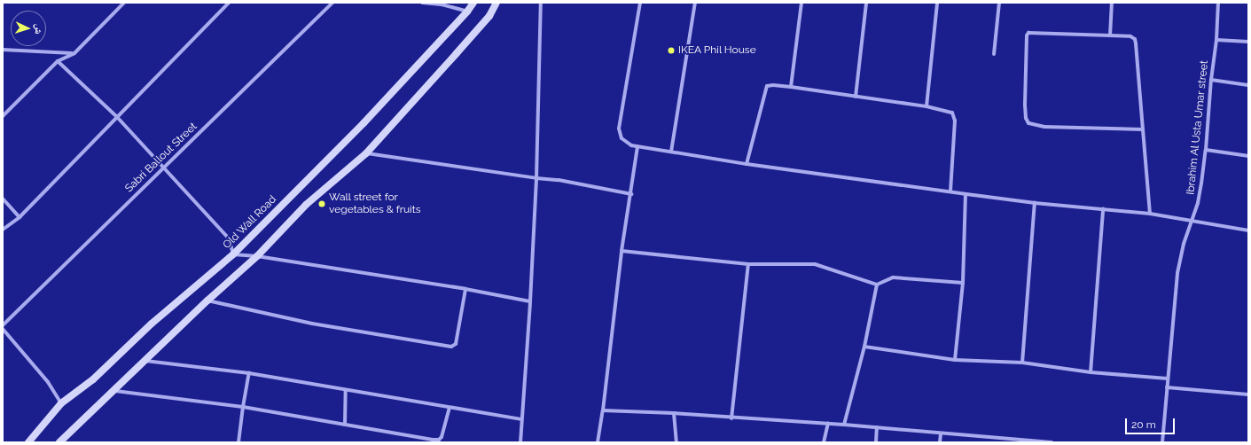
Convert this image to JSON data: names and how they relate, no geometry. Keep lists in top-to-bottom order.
{
  "streets": {
    "main road": ["Old Wall Road"],
    "street": ["Ibrahim Al Usta Umar street", "Sabri Ballout Street"]
  },
  "places": ["IKEA Phil House", "Wall street for vegetables & fruits"],
  "scale_bar": "20 m",
  "north": "right"
}
